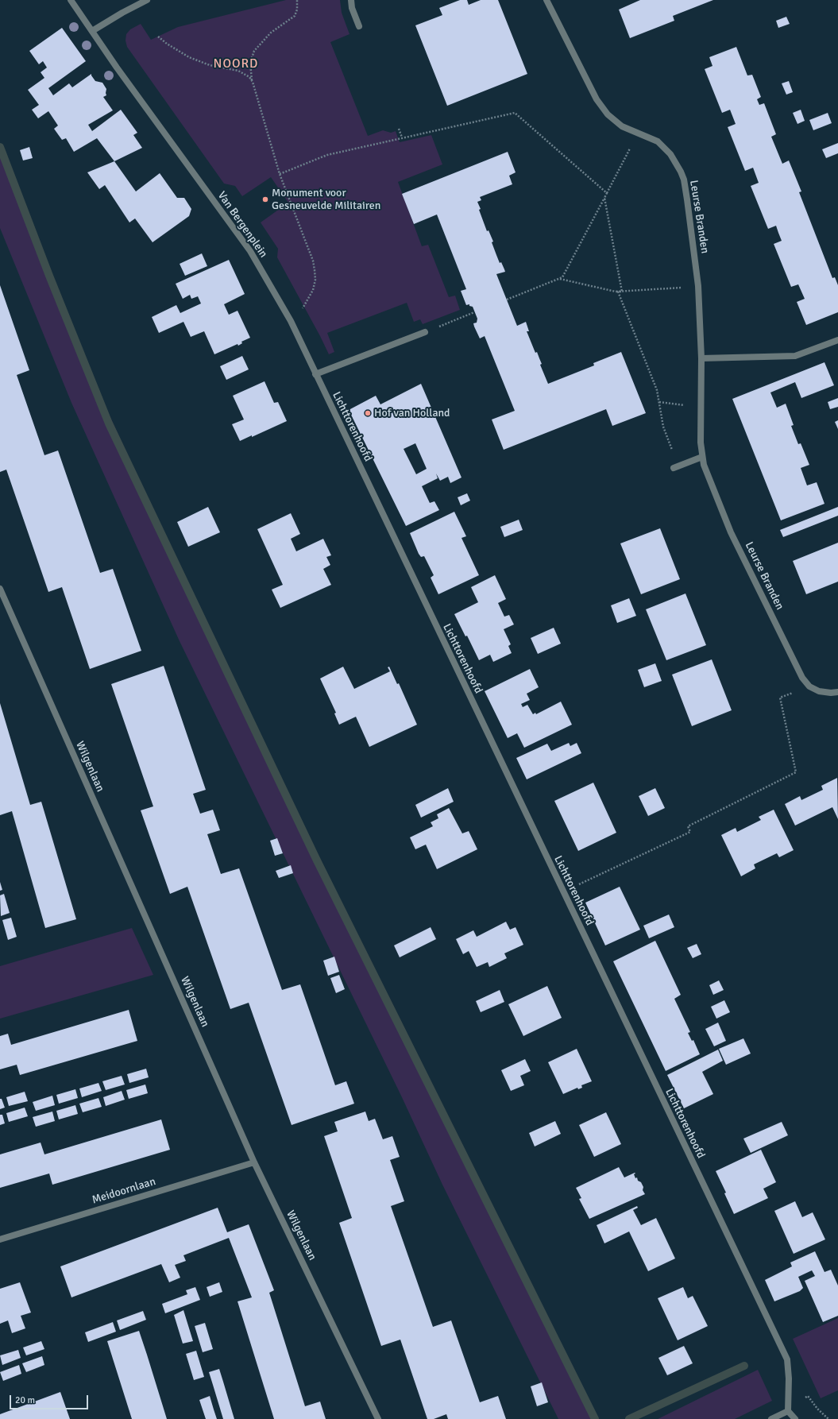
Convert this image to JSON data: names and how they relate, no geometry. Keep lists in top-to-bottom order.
{
  "streets": {
    "street": [
      "Leurse Branden",
      "Van Bergenplein",
      "Lichttorenhoofd",
      "Wilgenlaan",
      "Meidoornlaan"
    ]
  },
  "crossings": [
    ["Van Bergenplein", "Lichttorenhoofd"],
    ["Wilgenlaan", "Meidoornlaan"]
  ],
  "districts": ["NOORD"],
  "places": ["Monument voor Gesneuvelde Militairen", "Hof van Holland"],
  "scale_bar": "20 m"
}
